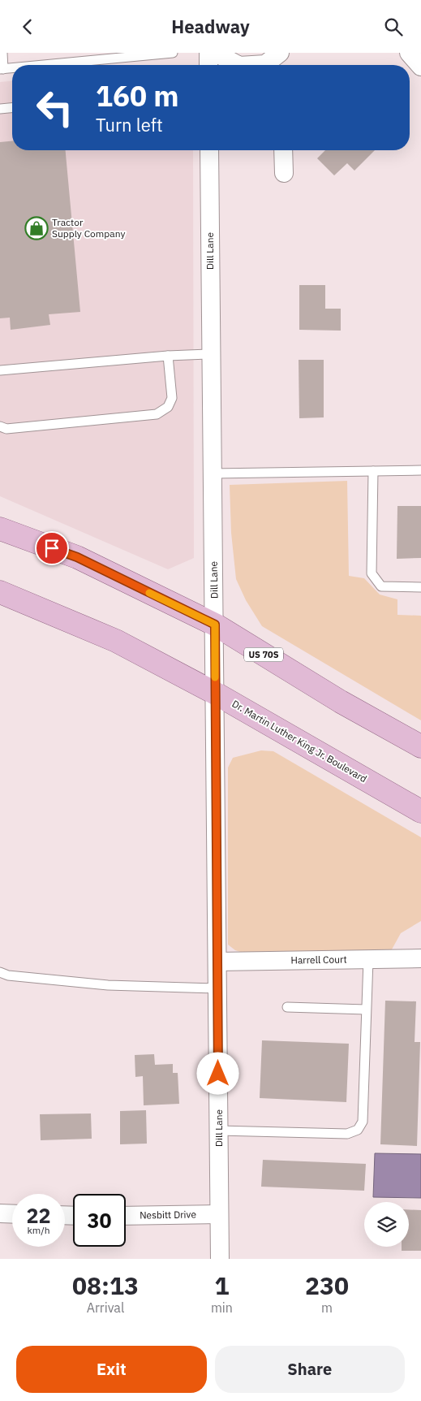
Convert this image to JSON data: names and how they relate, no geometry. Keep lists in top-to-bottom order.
{
  "streets": {
    "main road": ["US 70S", "Dr. Martin Luther King Jr. Boulevard"],
    "street": ["Dill Lane", "Harrell Court", "Nesbitt Drive"]
  },
  "crossings": [
    ["Dill Lane", "US 70S"],
    ["Dill Lane", "Dr. Martin Luther King Jr. Boulevard"],
    ["Dill Lane", "Harrell Court"],
    ["Dill Lane", "Nesbitt Drive"]
  ],
  "places": {
    "shop": ["Tractor Supply Company"]
  },
  "page": {
    "header": "Headway",
    "turn": ["160 m", "Turn left"],
    "speed": "22 km/h",
    "limit": "30",
    "eta": [
      "08:13",
      "Arrival",
      "1",
      "min",
      "230",
      "m"
    ],
    "buttons": ["Exit", "Share"]
  }
}
